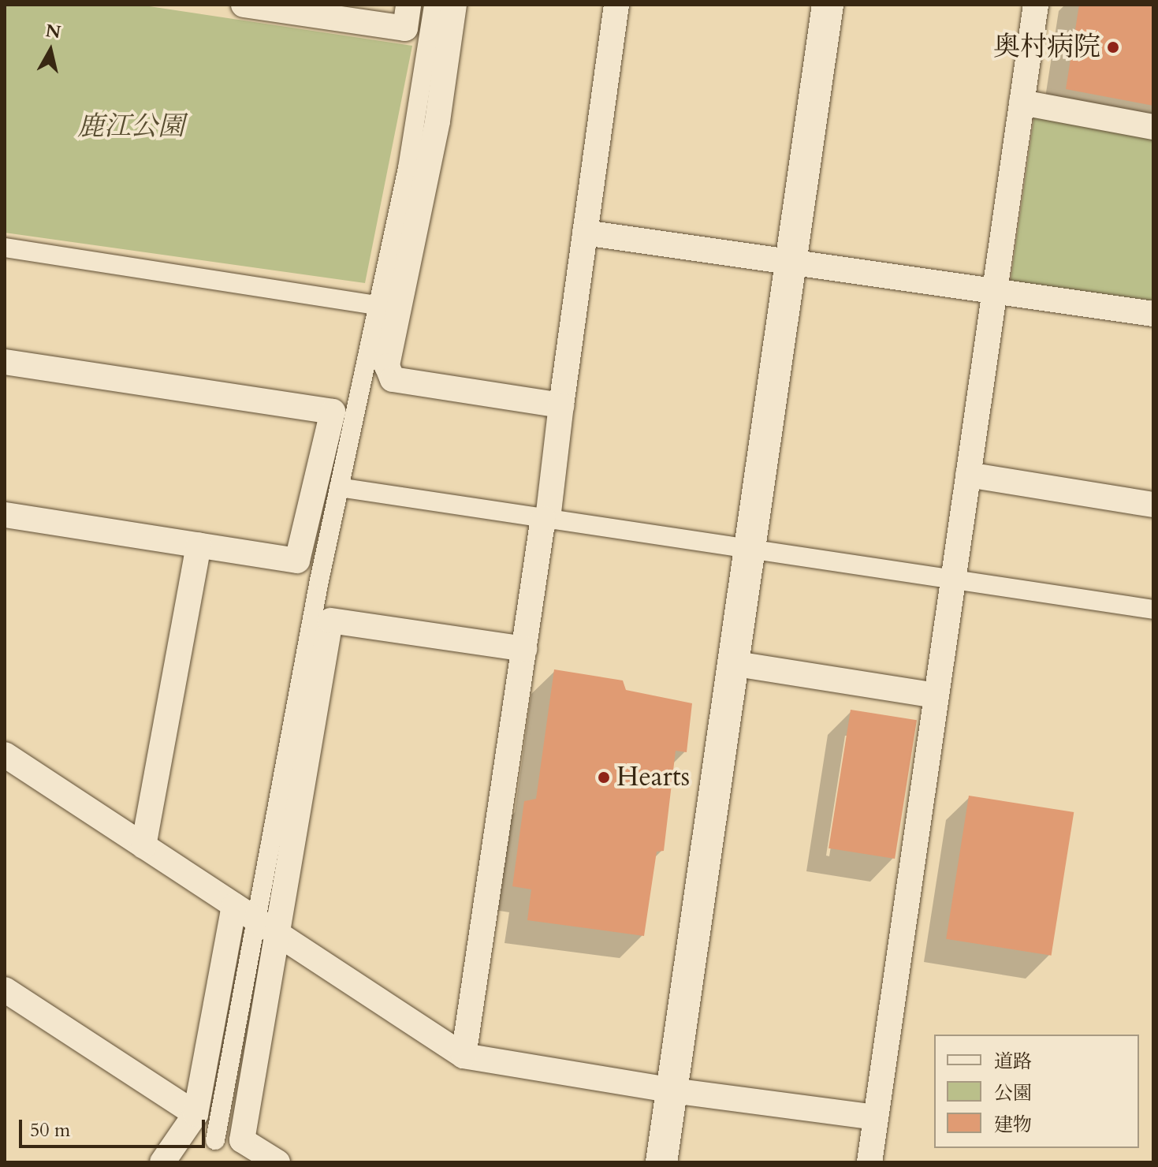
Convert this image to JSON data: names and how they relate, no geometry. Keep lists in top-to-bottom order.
{
  "parks": ["鹿江公園"],
  "places": ["奥村病院", "Hearts"],
  "legend": ["道路", "公園", "建物"],
  "scale_bar": "50 m",
  "north": "top"
}
